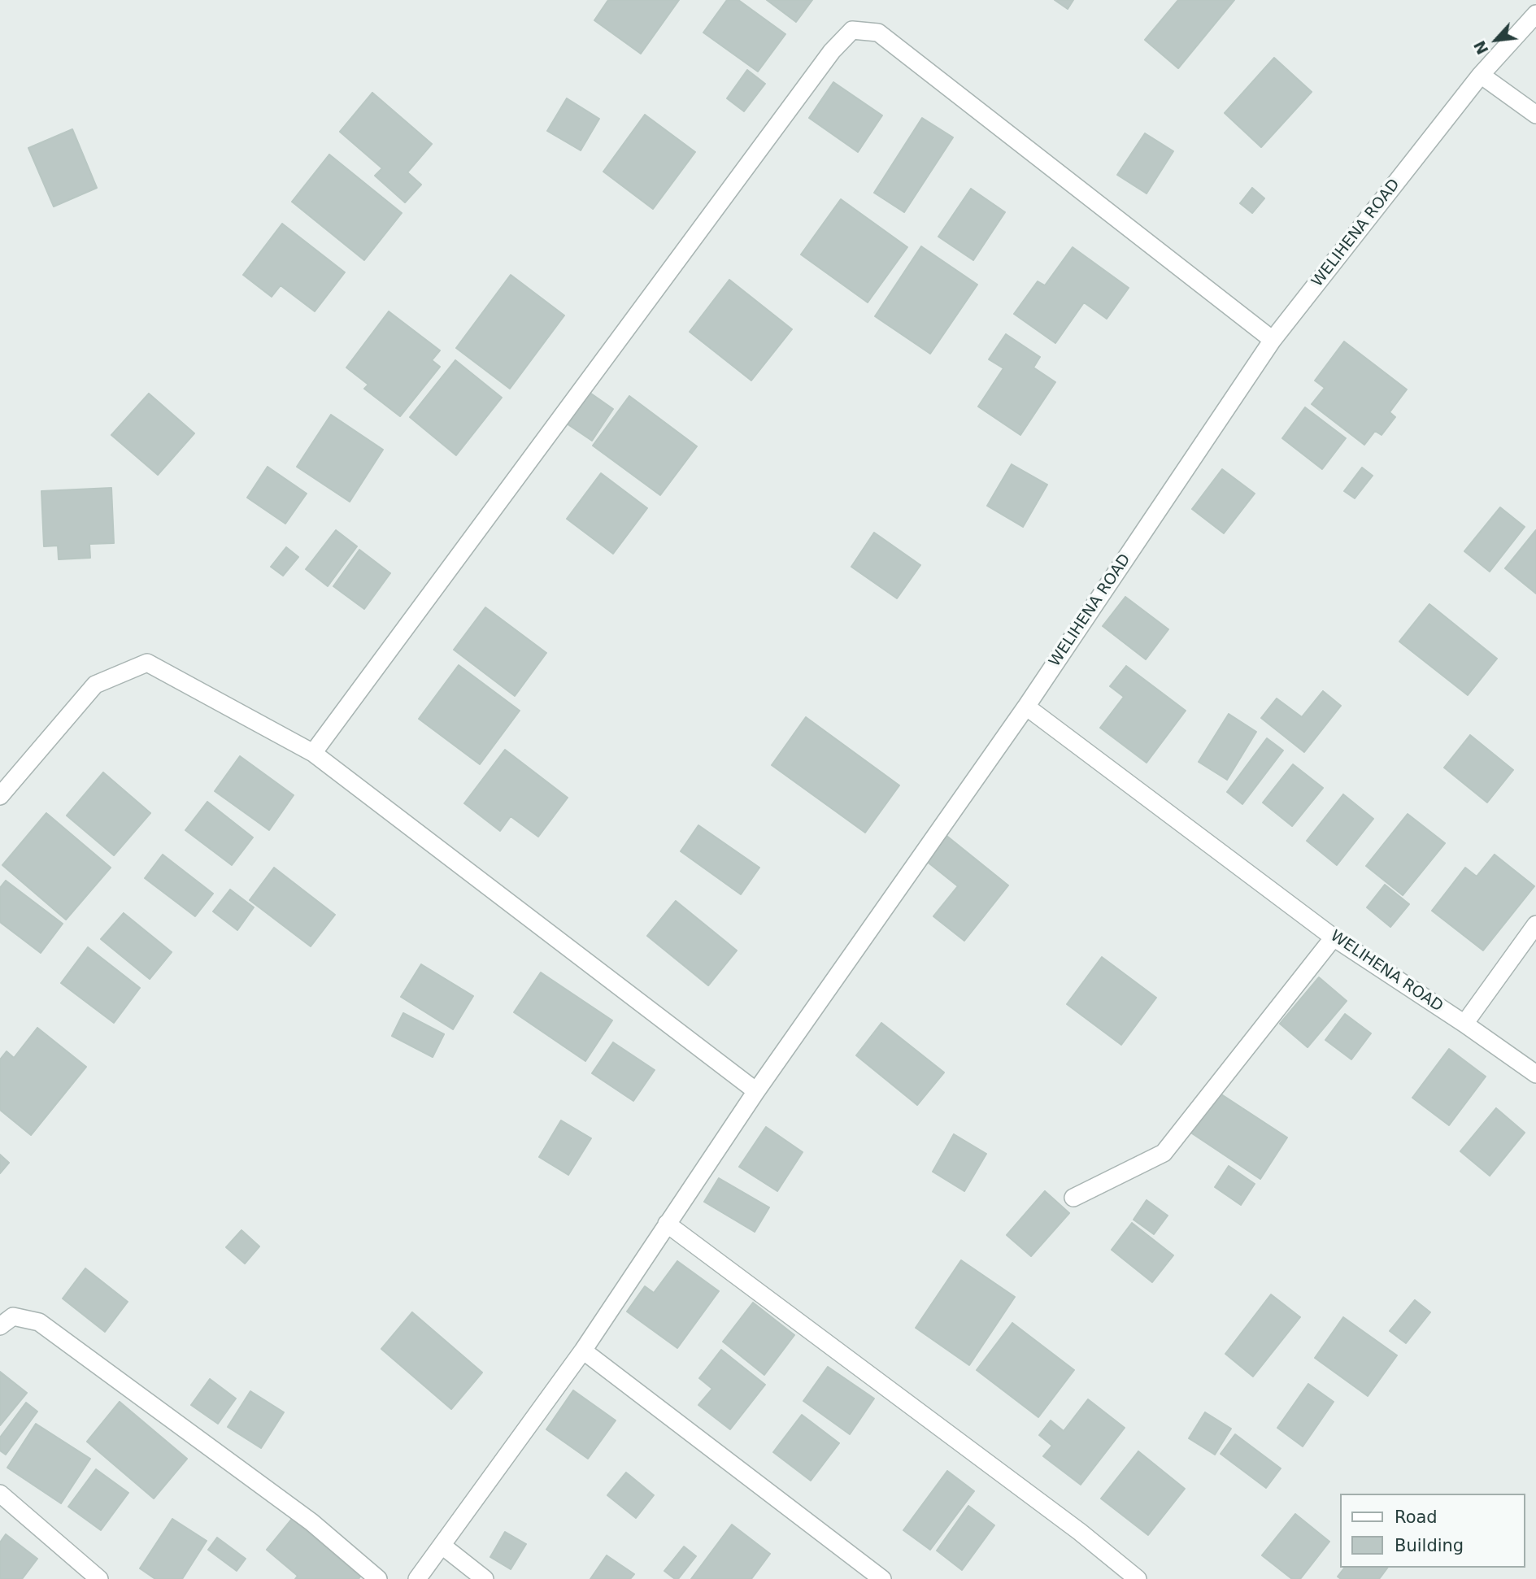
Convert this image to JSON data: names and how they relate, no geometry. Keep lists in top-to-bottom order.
{
  "streets": {
    "street": ["WELIHENA ROAD"]
  },
  "legend": ["Road", "Building"],
  "north": "bottom left"
}
